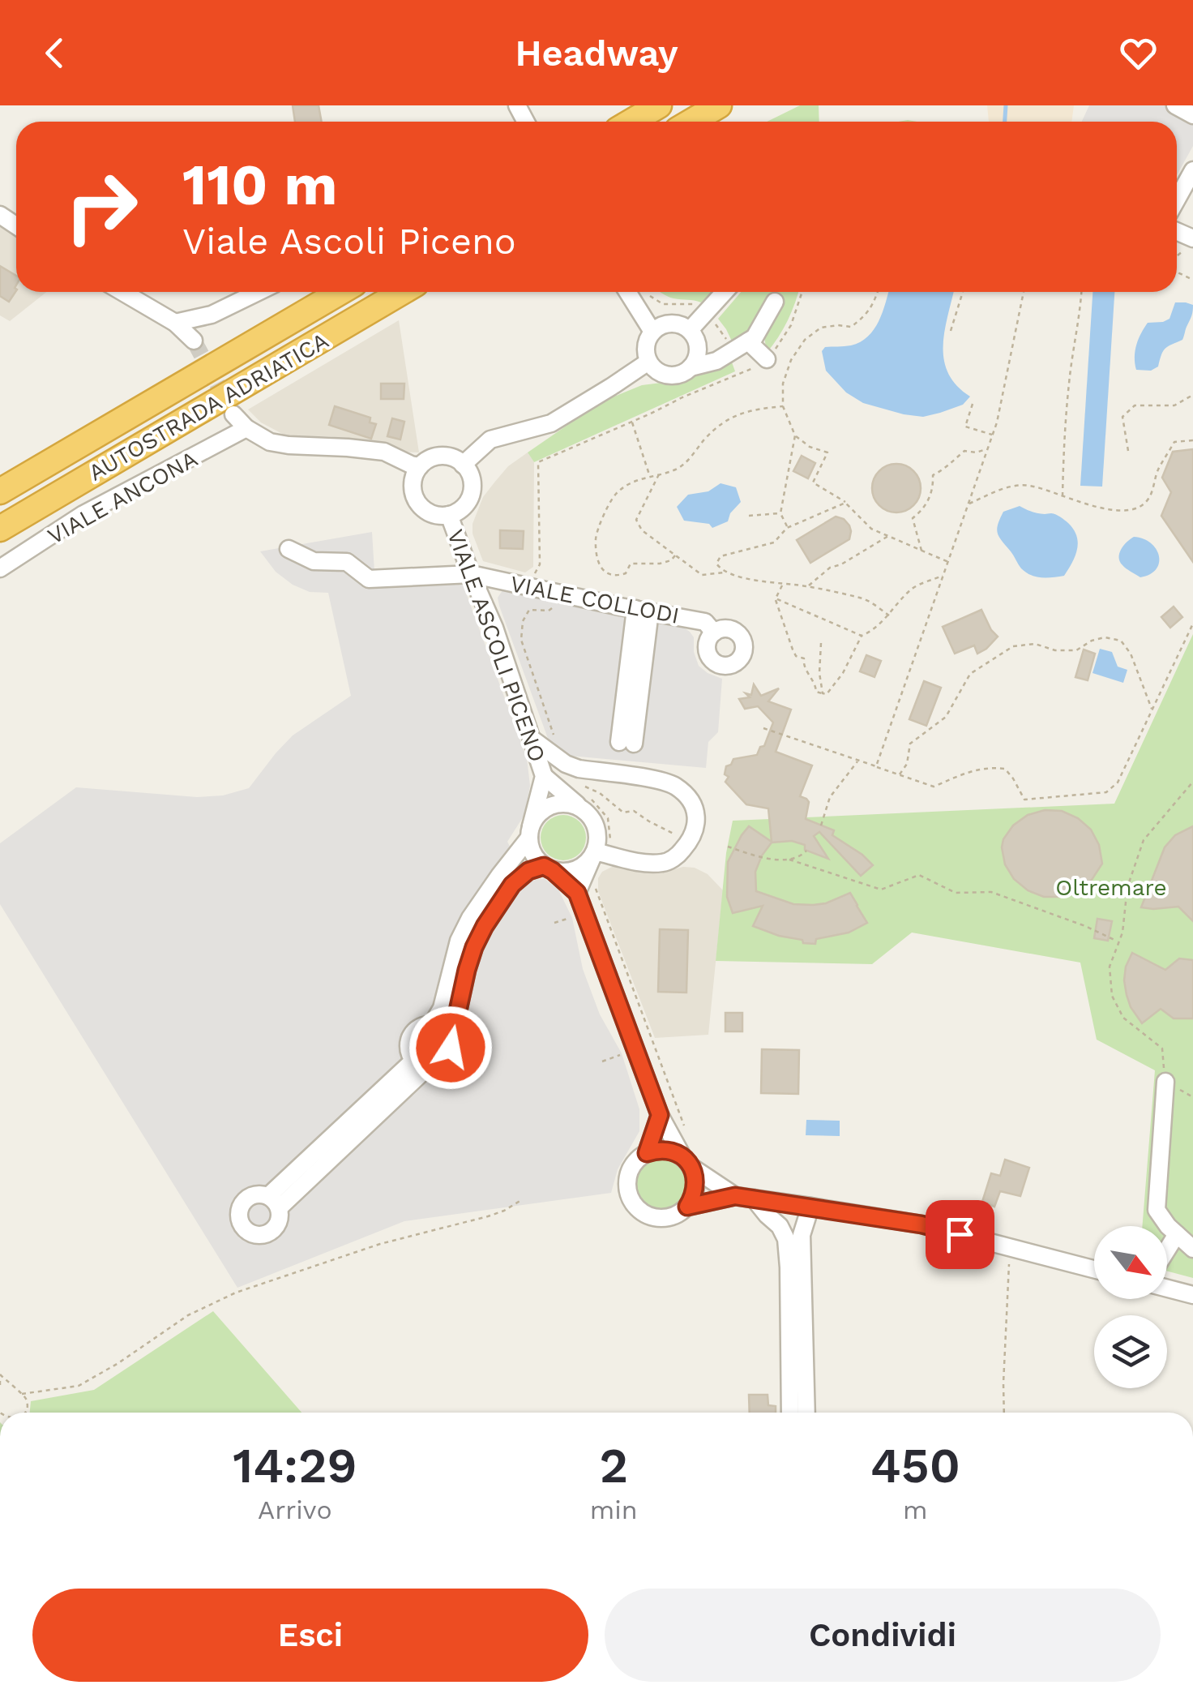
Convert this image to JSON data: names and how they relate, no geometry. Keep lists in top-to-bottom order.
{
  "streets": {
    "highway": ["AUTOSTRADA ADRIATICA"],
    "street": ["VIALE ANCONA", "VIALE COLLODI", "VIALE ASCOLI PICENO"]
  },
  "crossings": [
    ["VIALE COLLODI", "VIALE ASCOLI PICENO"]
  ],
  "parks": ["Oltremare"],
  "north": "bottom right",
  "page": {
    "header": "Headway",
    "turn": ["110 m", "Viale Ascoli Piceno"],
    "eta": [
      "14:29",
      "Arrivo",
      "2",
      "min",
      "450",
      "m"
    ],
    "buttons": ["Esci", "Condividi"]
  }
}
